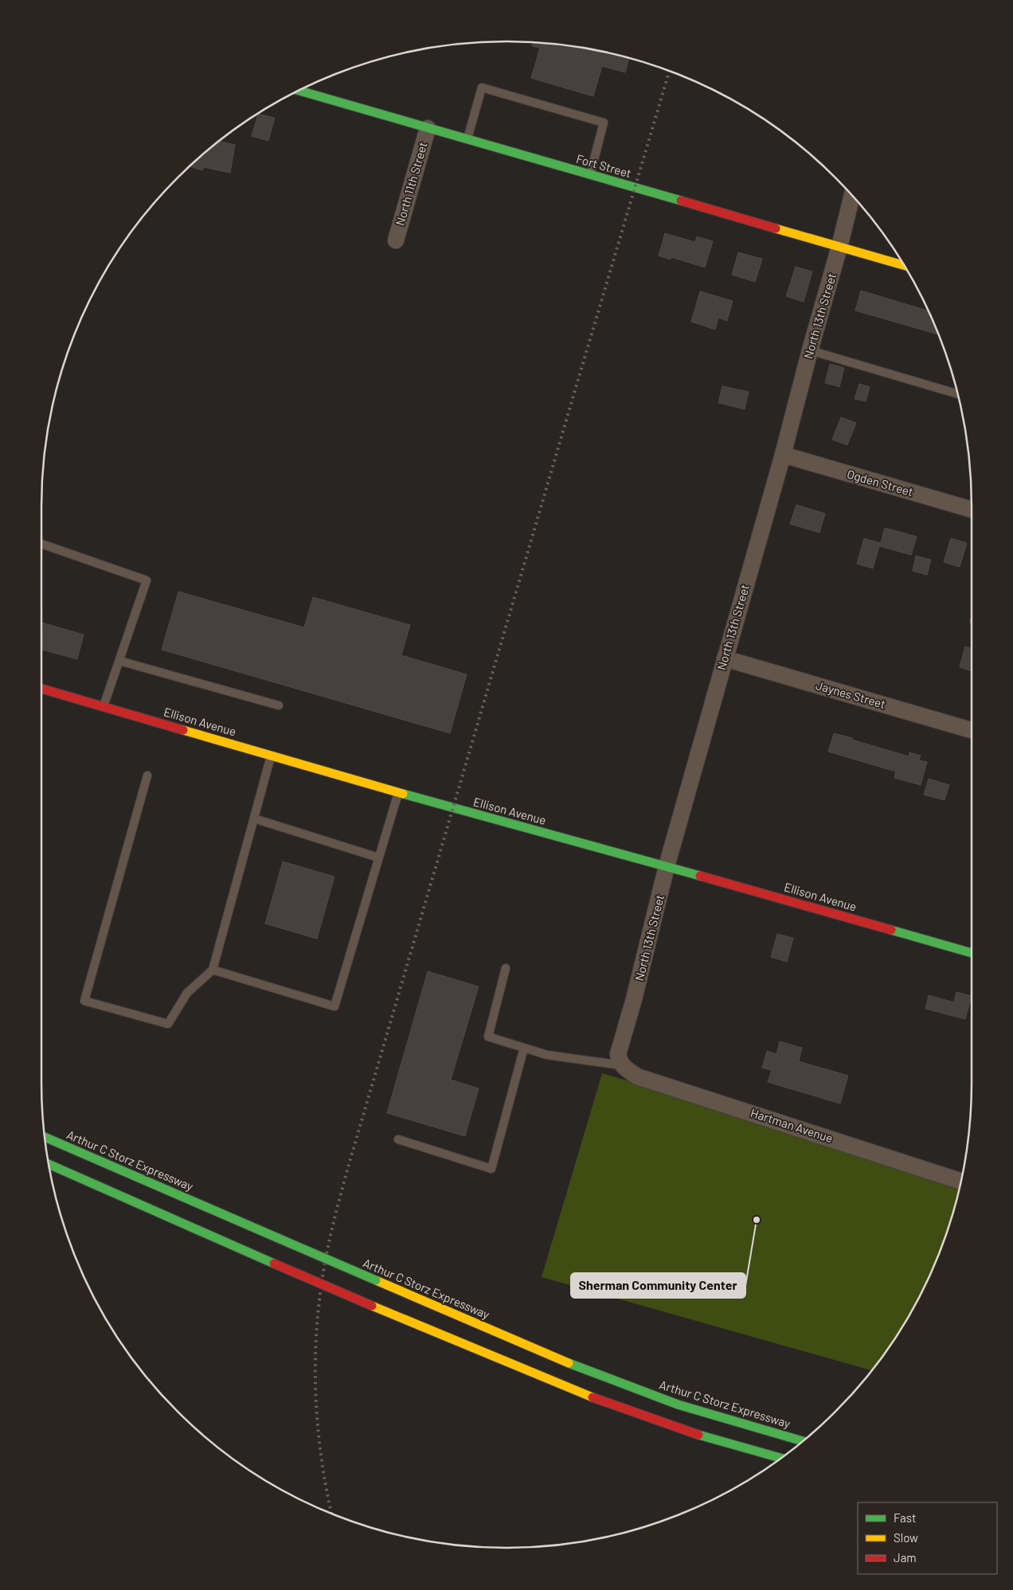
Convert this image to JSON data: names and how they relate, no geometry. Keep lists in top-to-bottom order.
{
  "streets": {
    "main road": ["Fort Street", "Ellison Avenue", "Arthur C Storz Expressway"],
    "street": [
      "North 11th Street",
      "North 13th Street",
      "Ogden Street",
      "Jaynes Street",
      "Hartman Avenue"
    ]
  },
  "crossings": [
    ["Fort Street", "North 11th Street"],
    ["Fort Street", "North 13th Street"],
    ["North 13th Street", "Ogden Street"],
    ["North 13th Street", "Jaynes Street"],
    ["North 13th Street", "Ellison Avenue"],
    ["North 13th Street", "Hartman Avenue"]
  ],
  "places": ["Sherman Community Center"],
  "legend": ["Fast", "Slow", "Jam"]
}
